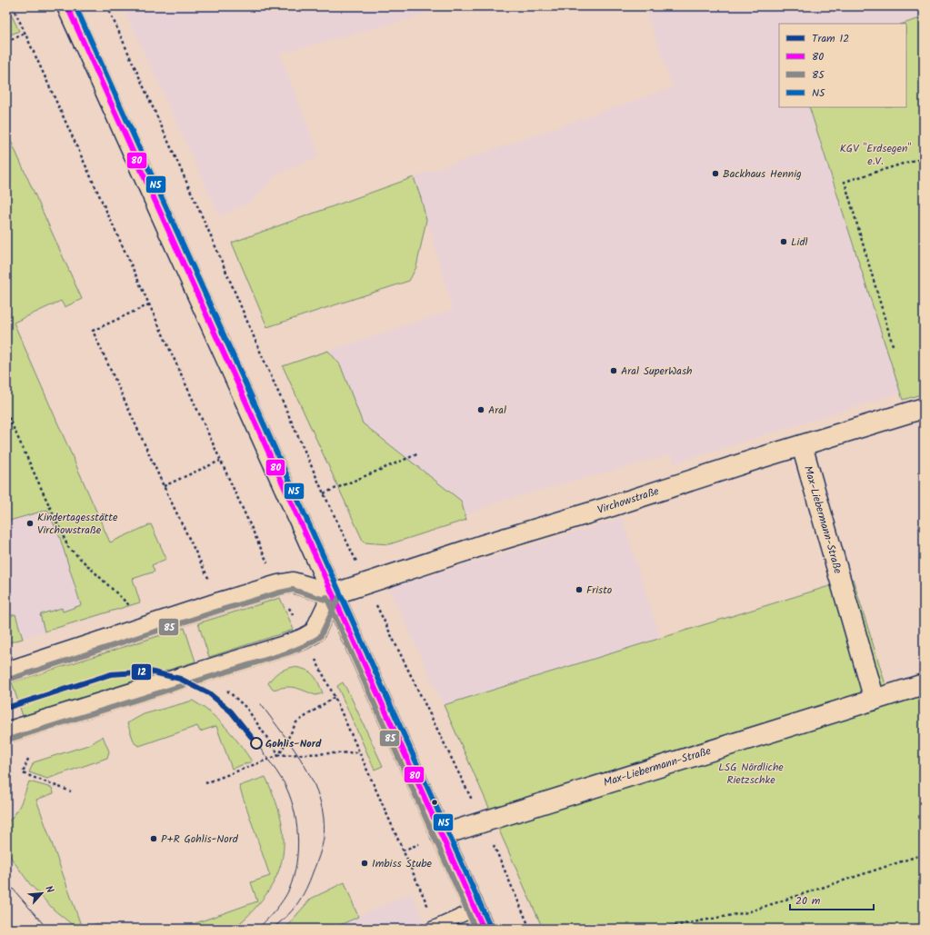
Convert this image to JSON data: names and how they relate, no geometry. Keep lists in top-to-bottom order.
{
  "streets": {
    "main road": ["Virchowstraße", "Max-Liebermann-Straße"]
  },
  "crossings": [
    ["Virchowstraße", "Max-Liebermann-Straße"]
  ],
  "parks": ["KGV \"Erdsegen\" e.V.", "LSG Nördliche Rietzschke"],
  "places": [
    "Backhaus Hennig",
    "Lidl",
    "Aral SuperWash",
    "Aral",
    "Kindertagesstätte Virchowstraße",
    "Fristo",
    "Gohlis-Nord",
    "P+R Gohlis-Nord",
    "Imbiss Stube"
  ],
  "lines": [
    "transit line 80",
    "transit line N5",
    "transit line 85",
    "tram line 12"
  ],
  "legend": [
    "Tram 12",
    "80",
    "85",
    "N5"
  ],
  "scale_bar": "20 m",
  "north": "top right"
}
